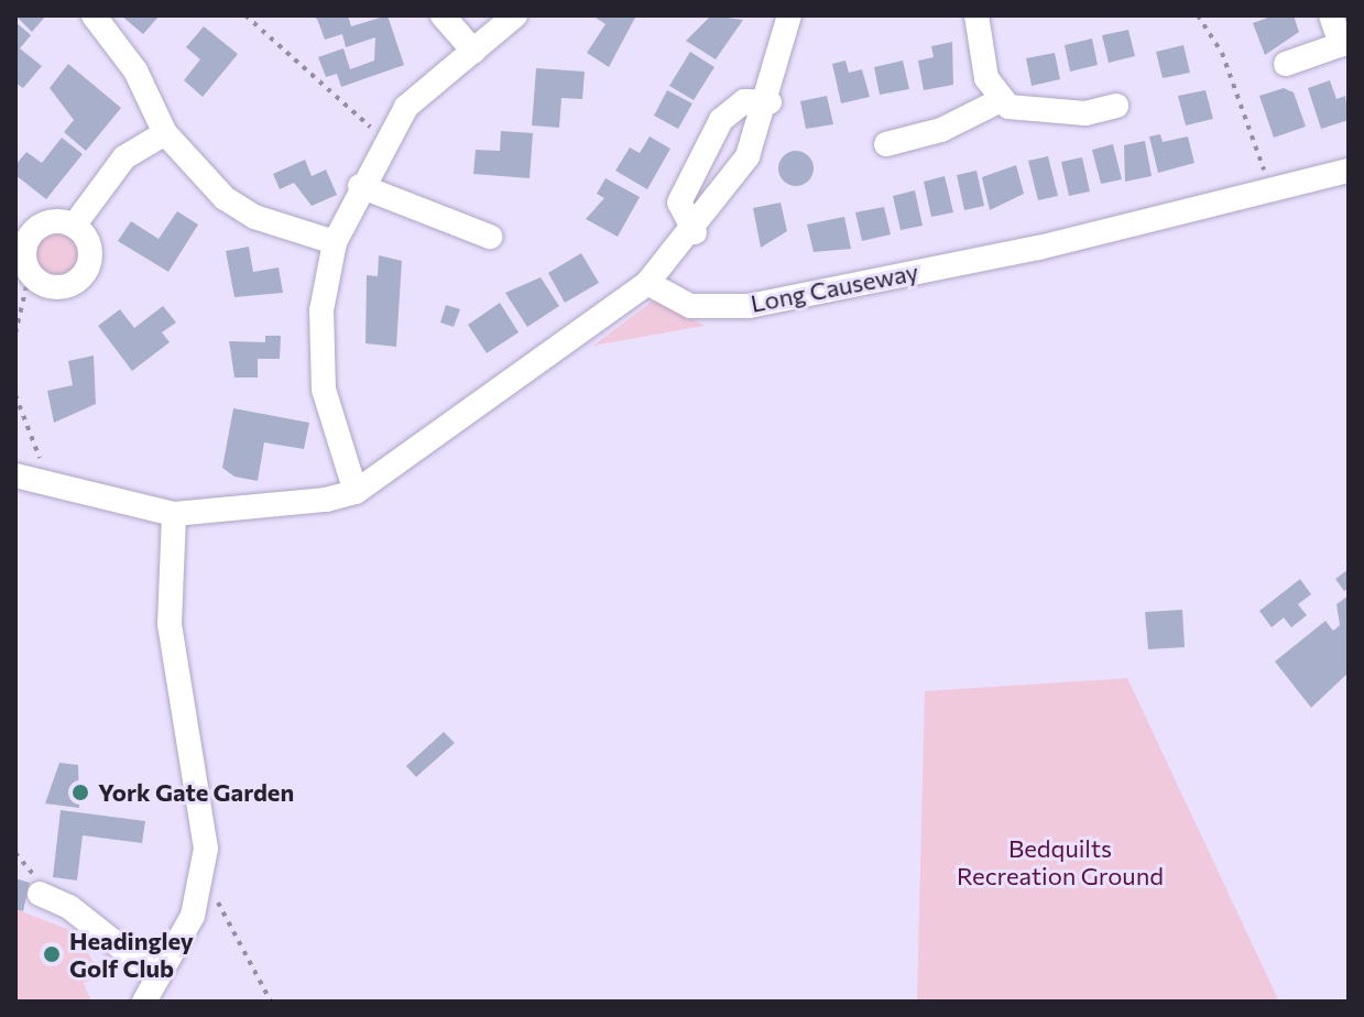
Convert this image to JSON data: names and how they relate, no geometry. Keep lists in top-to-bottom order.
{
  "streets": {
    "street": ["Long Causeway"]
  },
  "parks": ["Bedquilts Recreation Ground"],
  "places": ["York Gate Garden", "Headingley Golf Club"]
}
